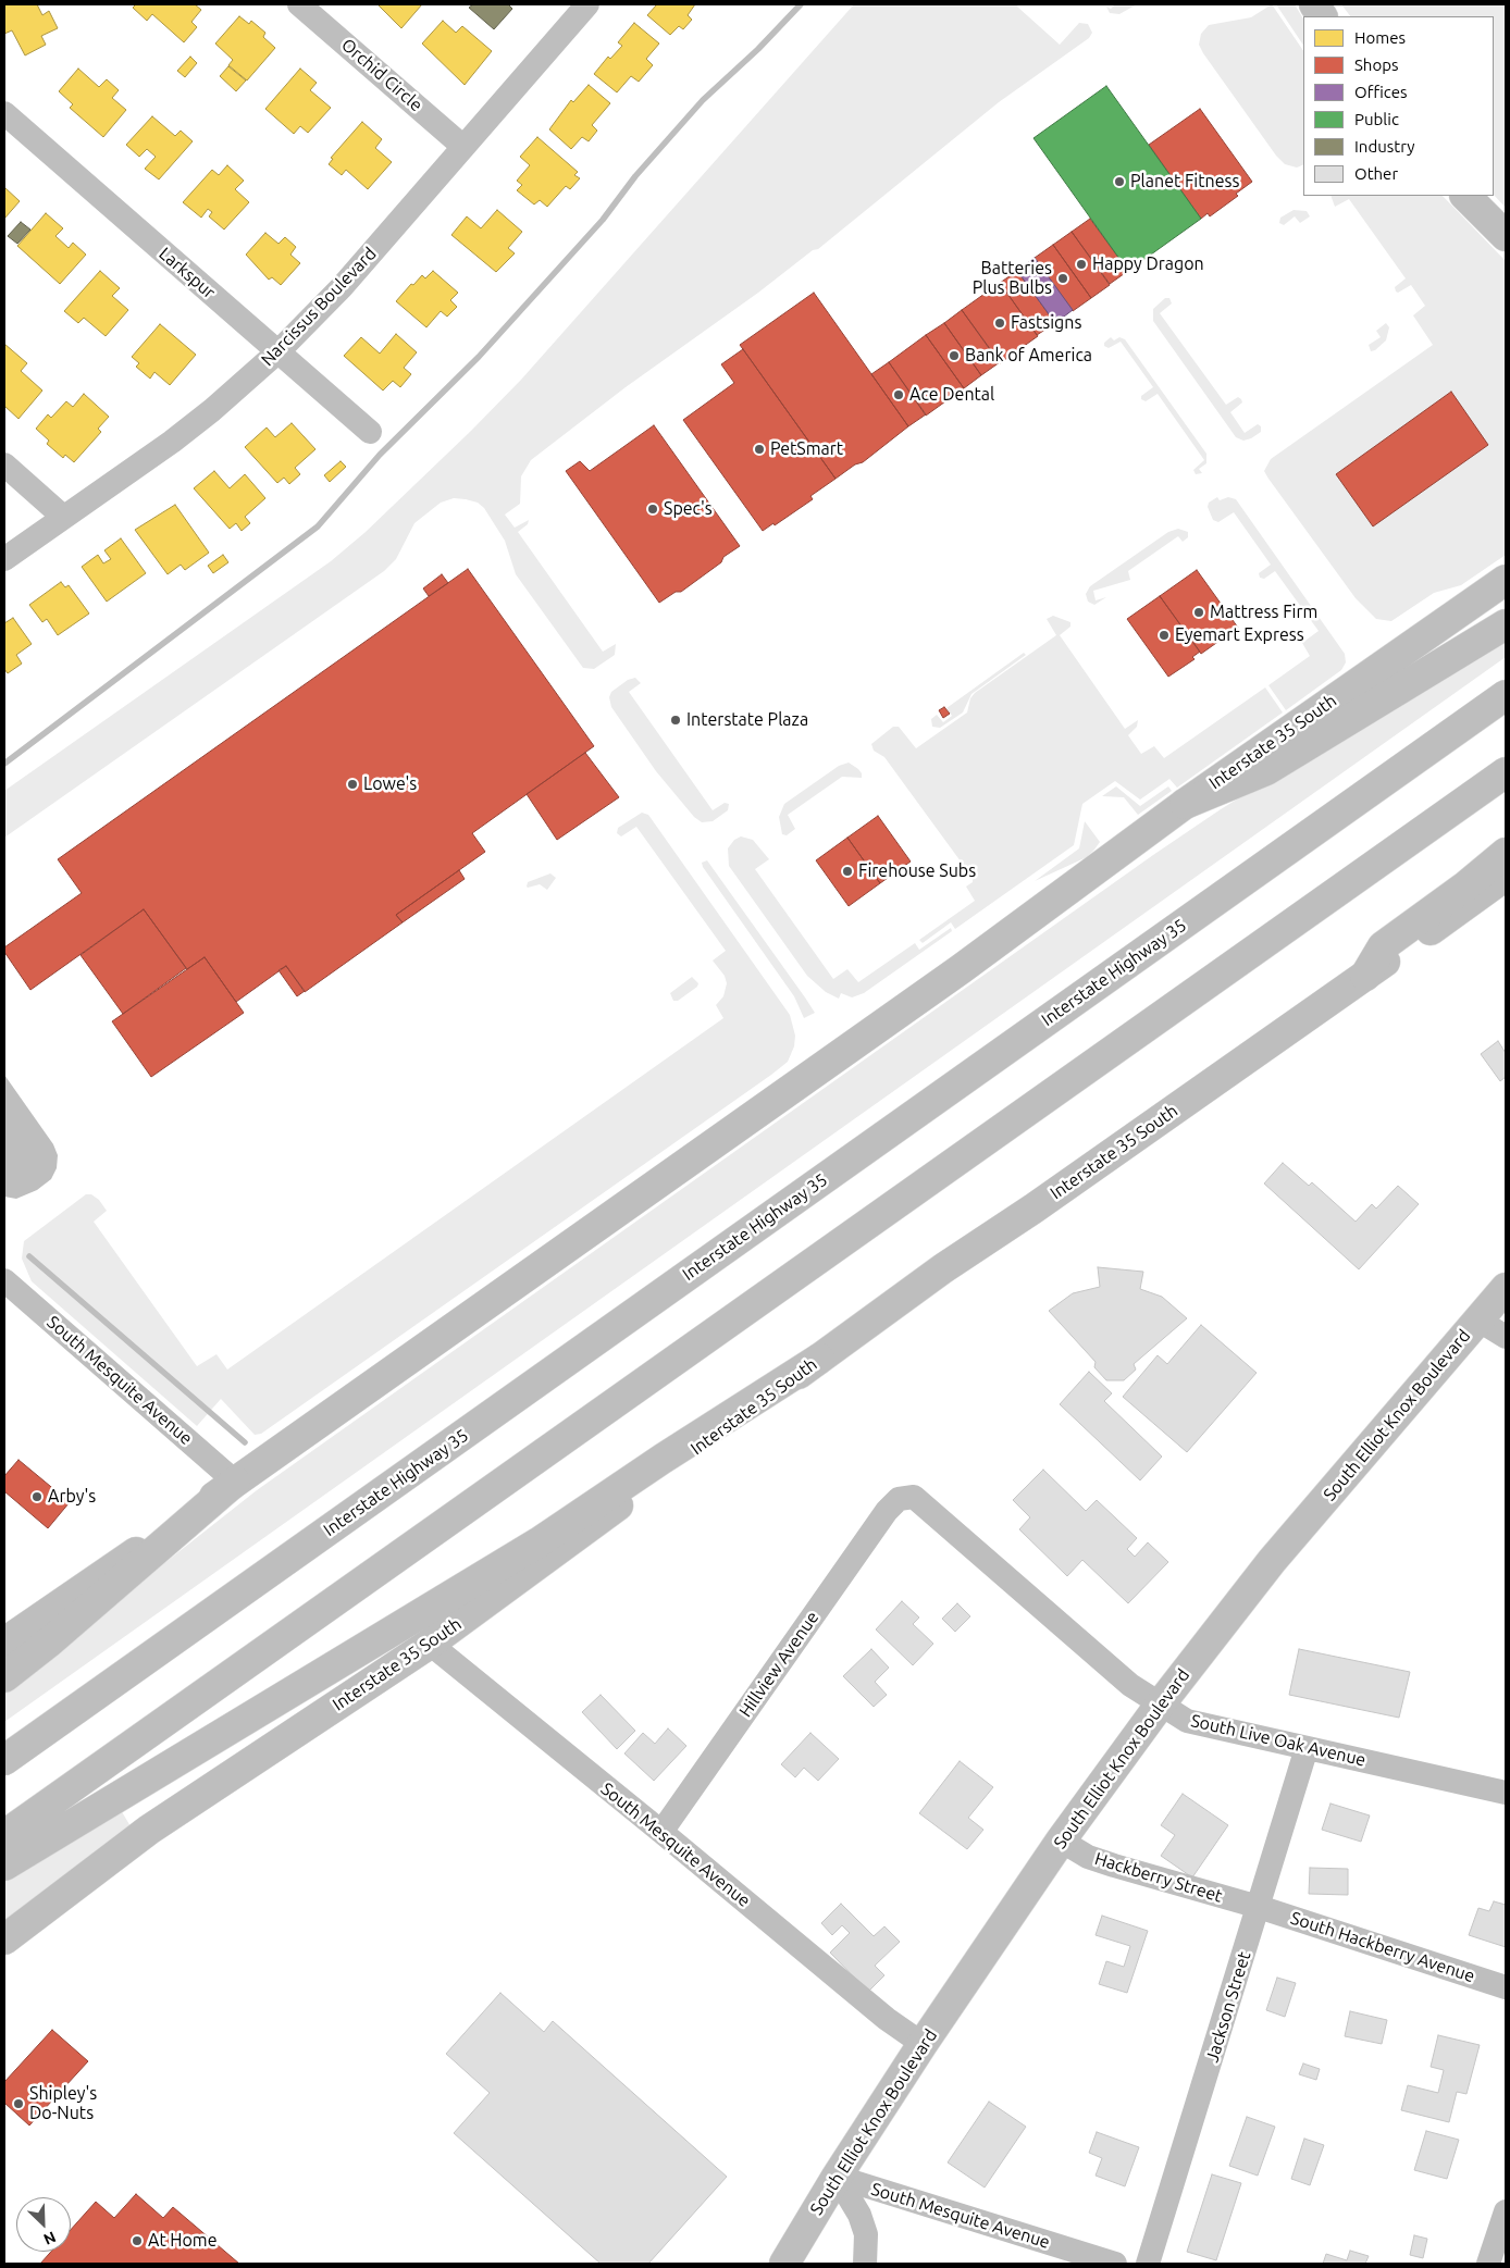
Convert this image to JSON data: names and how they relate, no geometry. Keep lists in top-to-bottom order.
{
  "streets": {
    "main road": ["Interstate 35 South", "Interstate Highway 35", "South Elliot Knox Boulevard"],
    "street": [
      "Orchid Circle",
      "Larkspur",
      "Narcissus Boulevard",
      "South Mesquite Avenue",
      "Hillview Avenue",
      "South Live Oak Avenue",
      "Hackberry Street",
      "South Hackberry Avenue",
      "Jackson Street"
    ]
  },
  "crossings": [
    ["Orchid Circle", "Narcissus Boulevard"],
    ["Larkspur", "Narcissus Boulevard"],
    ["Interstate 35 South", "South Mesquite Avenue"],
    ["South Mesquite Avenue", "South Elliot Knox Boulevard"],
    ["South Mesquite Avenue", "Hillview Avenue"],
    ["South Elliot Knox Boulevard", "South Live Oak Avenue"],
    ["South Elliot Knox Boulevard", "Hackberry Street"],
    ["Hillview Avenue", "South Live Oak Avenue"],
    ["South Live Oak Avenue", "Jackson Street"],
    ["Hackberry Street", "South Hackberry Avenue"],
    ["Hackberry Street", "Jackson Street"],
    ["South Hackberry Avenue", "Jackson Street"]
  ],
  "places": [
    "Planet Fitness",
    "Happy Dragon",
    "Batteries Plus Bulbs",
    "Fastsigns",
    "Bank of America",
    "Ace Dental",
    "PetSmart",
    "Spec's",
    "Mattress Firm",
    "Eyemart Express",
    "Interstate Plaza",
    "Lowe's",
    "Firehouse Subs",
    "Arby's",
    "Shipley's Do-Nuts",
    "At Home"
  ],
  "legend": [
    "Homes",
    "Shops",
    "Offices",
    "Public",
    "Industry",
    "Other"
  ],
  "north": "bottom right"
}
